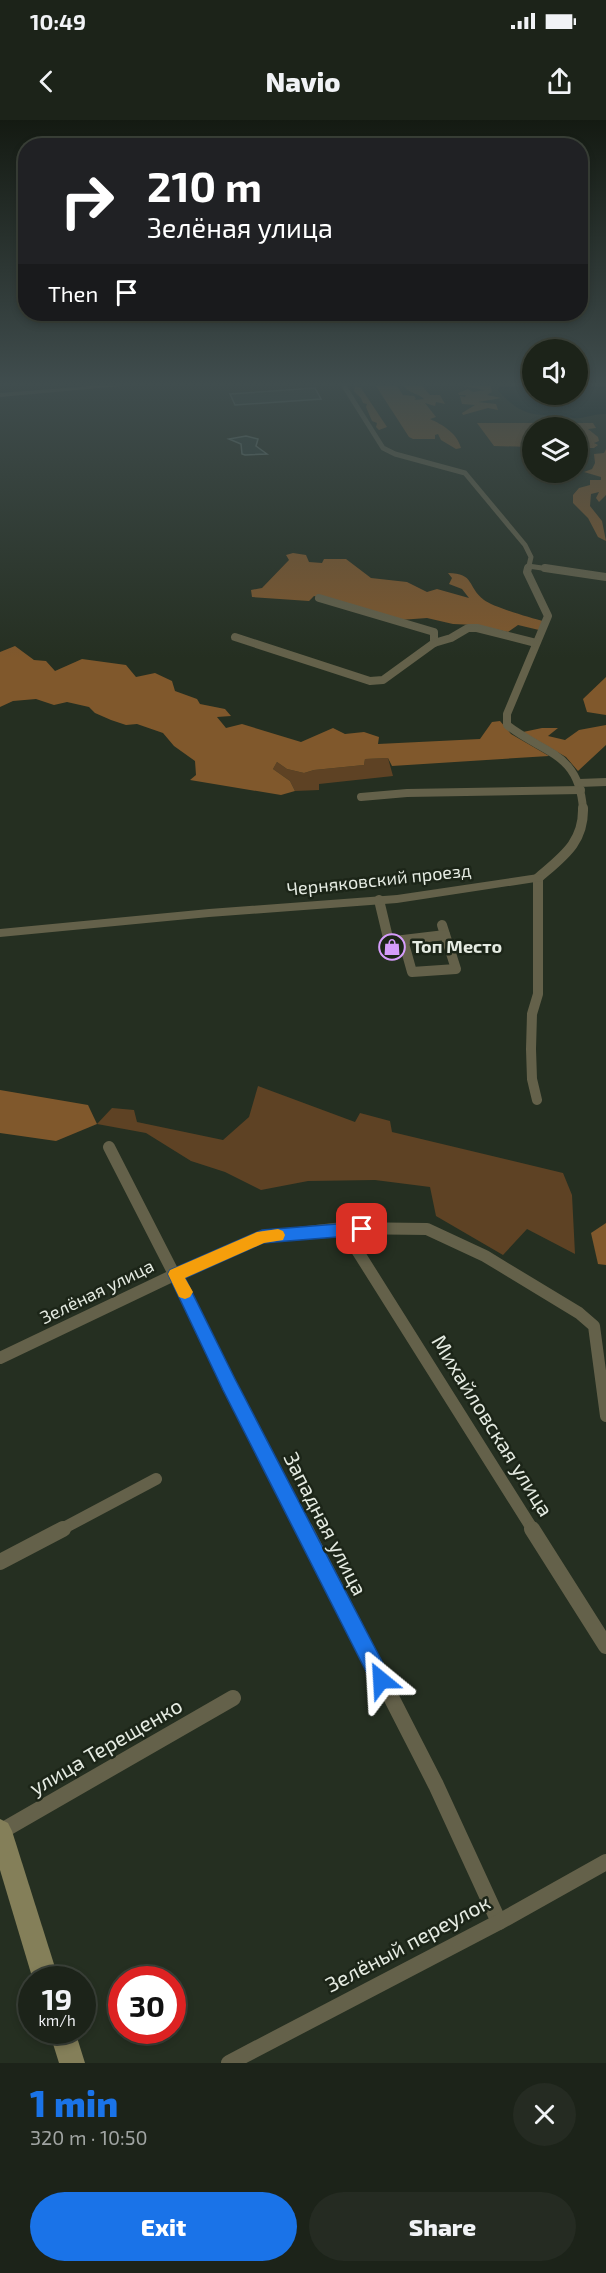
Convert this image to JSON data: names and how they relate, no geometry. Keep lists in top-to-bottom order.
{
  "streets": {
    "street": [
      "Черняковский проезд",
      "Зелёная улица",
      "Михайловская улица",
      "Западная улица",
      "улица Терещенко",
      "Зелёный переулок"
    ]
  },
  "crossings": [
    ["Зелёная улица", "Михайловская улица"],
    ["Зелёная улица", "Западная улица"],
    ["Западная улица", "Зелёный переулок"]
  ],
  "places": {
    "shop": ["Топ Место"]
  },
  "page": {
    "status": "10:49",
    "header": "Navio",
    "turn": ["210 m", "Зелёная улица"],
    "then": "Then",
    "speed": "19 km/h",
    "limit": "30",
    "heading": ["1 min", "320 m · 10:50"],
    "buttons": ["Exit", "Share"]
  }
}
